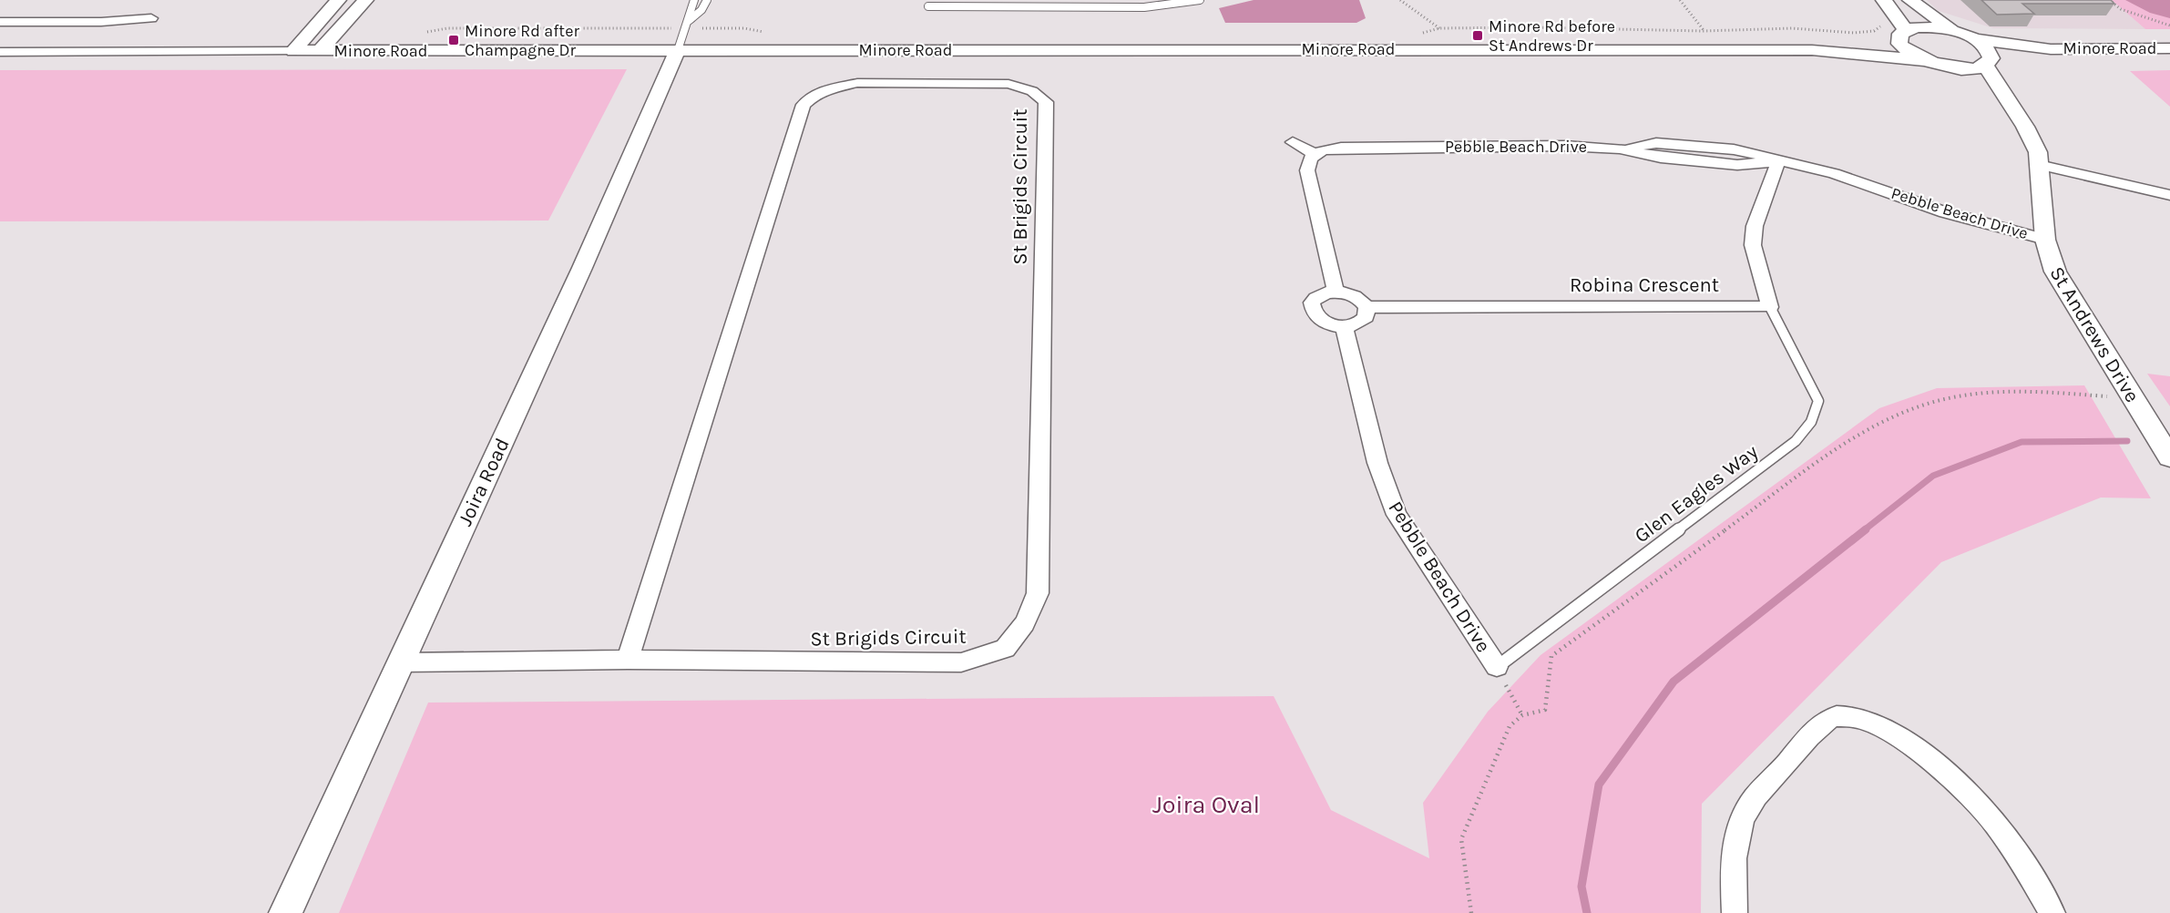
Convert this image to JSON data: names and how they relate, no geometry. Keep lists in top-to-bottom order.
{
  "streets": {
    "street": [
      "Minore Road",
      "Pebble Beach Drive",
      "St Brigids Circuit",
      "Robina Crescent",
      "St Andrews Drive",
      "Joira Road"
    ],
    "lane": ["Glen Eagles Way"]
  },
  "crossings": [
    ["Minore Road", "St Andrews Drive"],
    ["Minore Road", "Joira Road"],
    ["Pebble Beach Drive", "Robina Crescent"],
    ["Pebble Beach Drive", "St Andrews Drive"],
    ["Pebble Beach Drive", "Glen Eagles Way"],
    ["St Brigids Circuit", "Joira Road"],
    ["Robina Crescent", "Glen Eagles Way"]
  ],
  "parks": ["Joira Oval"],
  "places": {
    "transit": ["Minore Rd before St Andrews Dr", "Minore Rd after Champagne Dr"]
  }
}
